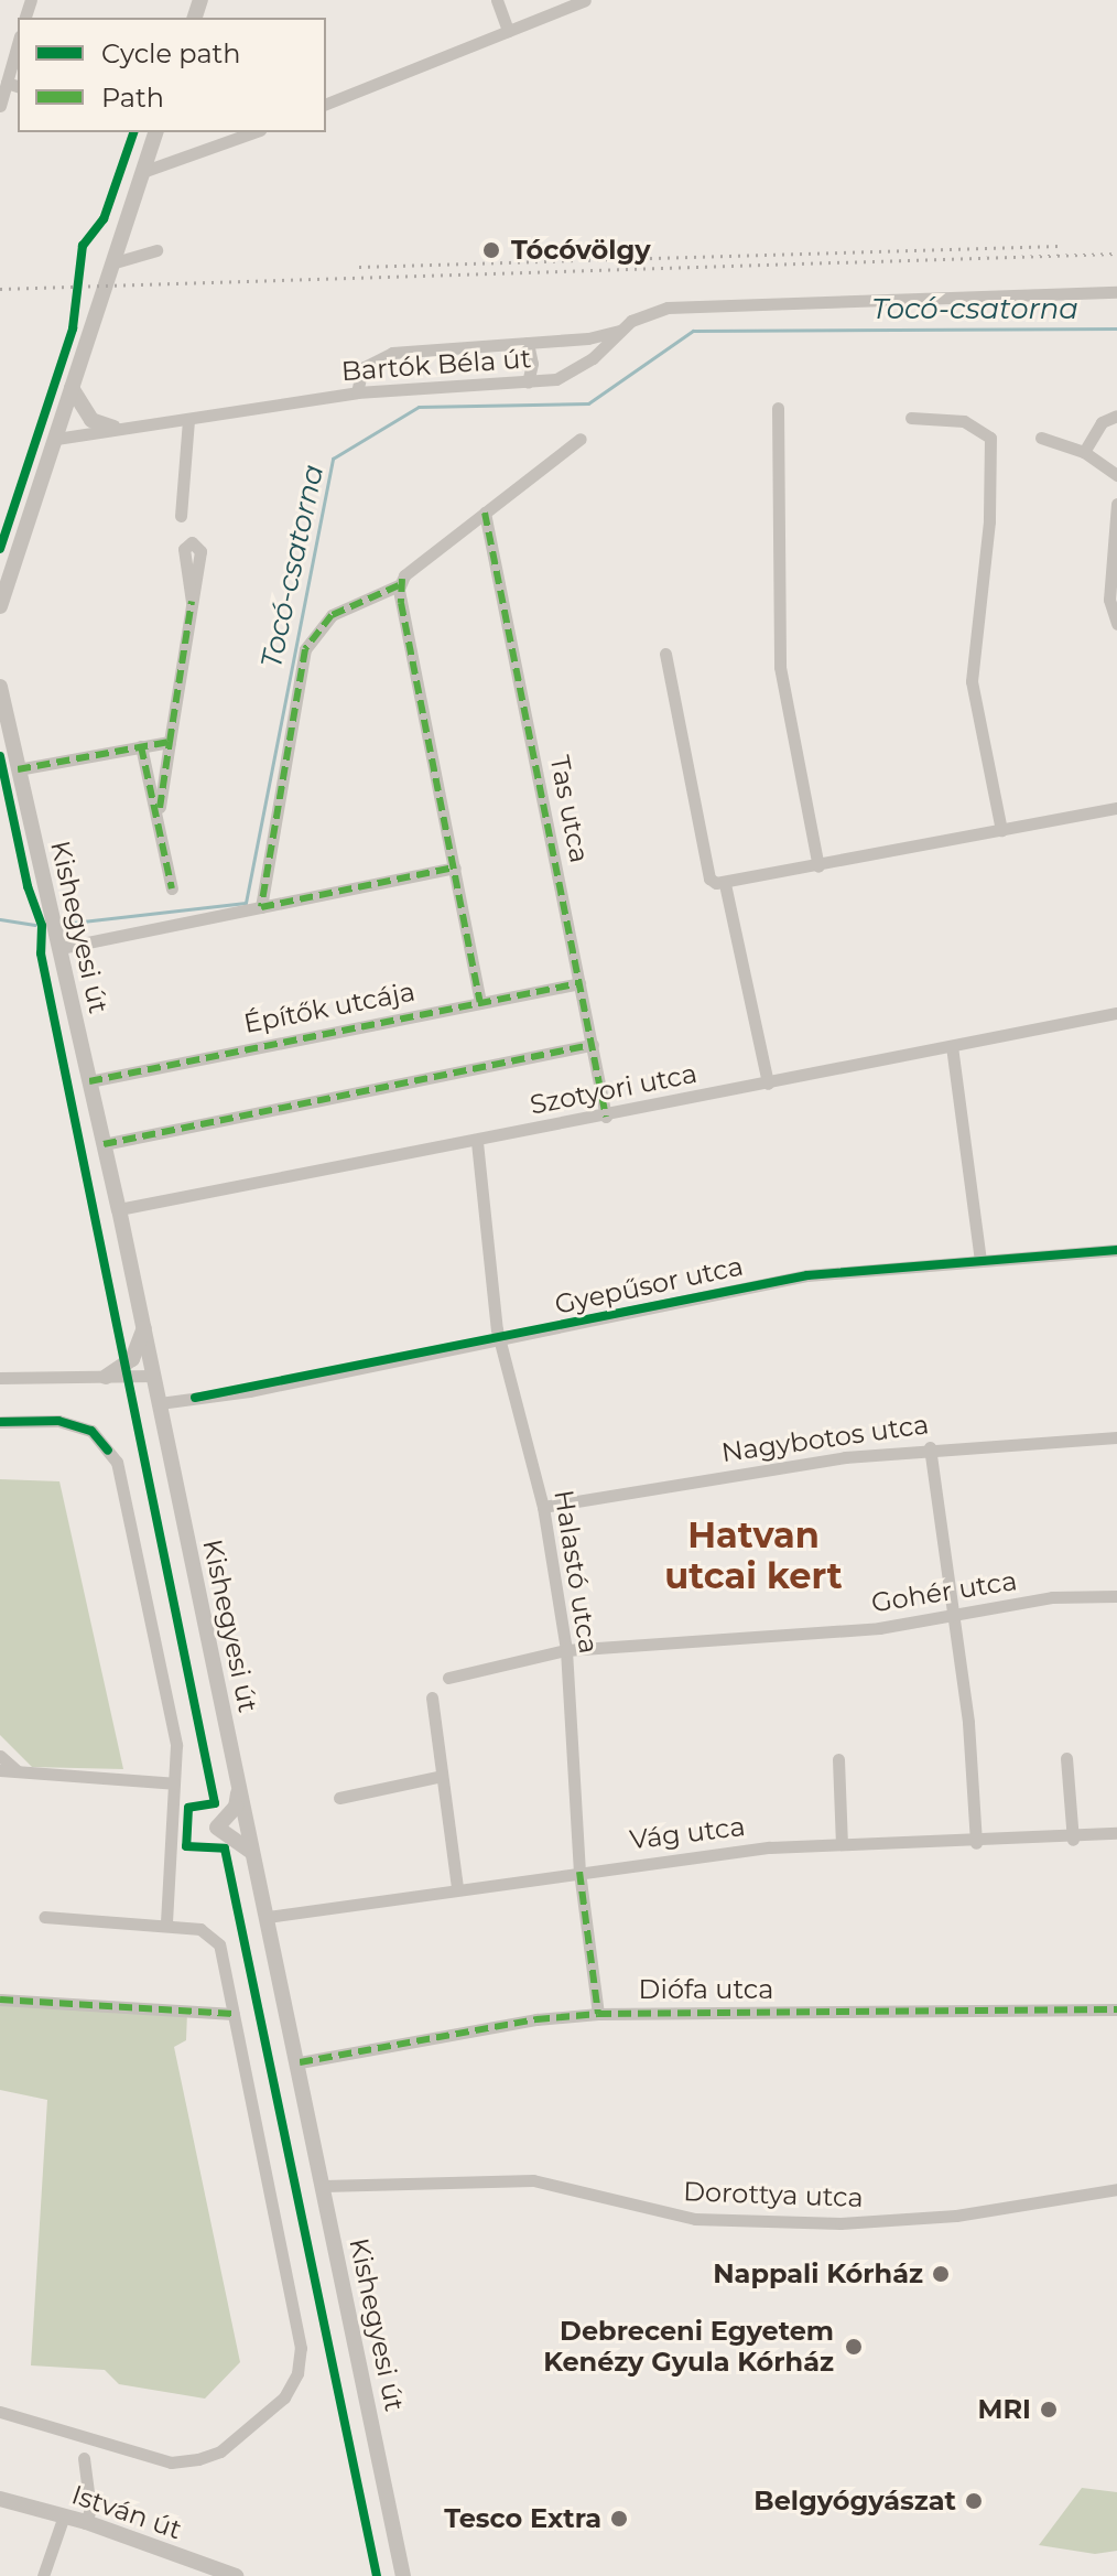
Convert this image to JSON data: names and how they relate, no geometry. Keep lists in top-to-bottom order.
{
  "streets": {
    "street": [
      "Bartók Béla út",
      "Tas utca",
      "Kishegyesi út",
      "Építők utcája",
      "Szotyori utca",
      "Gyepűsor utca",
      "Nagybotos utca",
      "Halastó utca",
      "Gohér utca",
      "Vág utca",
      "Diófa utca",
      "Dorottya utca",
      "István út"
    ]
  },
  "crossings": [
    ["Tas utca", "Építők utcája"],
    ["Tas utca", "Szotyori utca"],
    ["Kishegyesi út", "Építők utcája"],
    ["Kishegyesi út", "Szotyori utca"],
    ["Kishegyesi út", "Gyepűsor utca"],
    ["Kishegyesi út", "Vág utca"],
    ["Kishegyesi út", "Diófa utca"],
    ["Kishegyesi út", "Dorottya utca"],
    ["Szotyori utca", "Halastó utca"],
    ["Gyepűsor utca", "Halastó utca"],
    ["Nagybotos utca", "Halastó utca"],
    ["Halastó utca", "Gohér utca"],
    ["Halastó utca", "Vág utca"],
    ["Halastó utca", "Diófa utca"]
  ],
  "districts": ["Hatvan utcai kert"],
  "water": ["Tocó-csatorna"],
  "places": [
    "Tócóvölgy",
    "Nappali Kórház",
    "Debreceni Egyetem Kenézy Gyula Kórház",
    "MRI",
    "Belgyógyászat",
    "Tesco Extra"
  ],
  "legend": ["Cycle path", "Path"]
}
